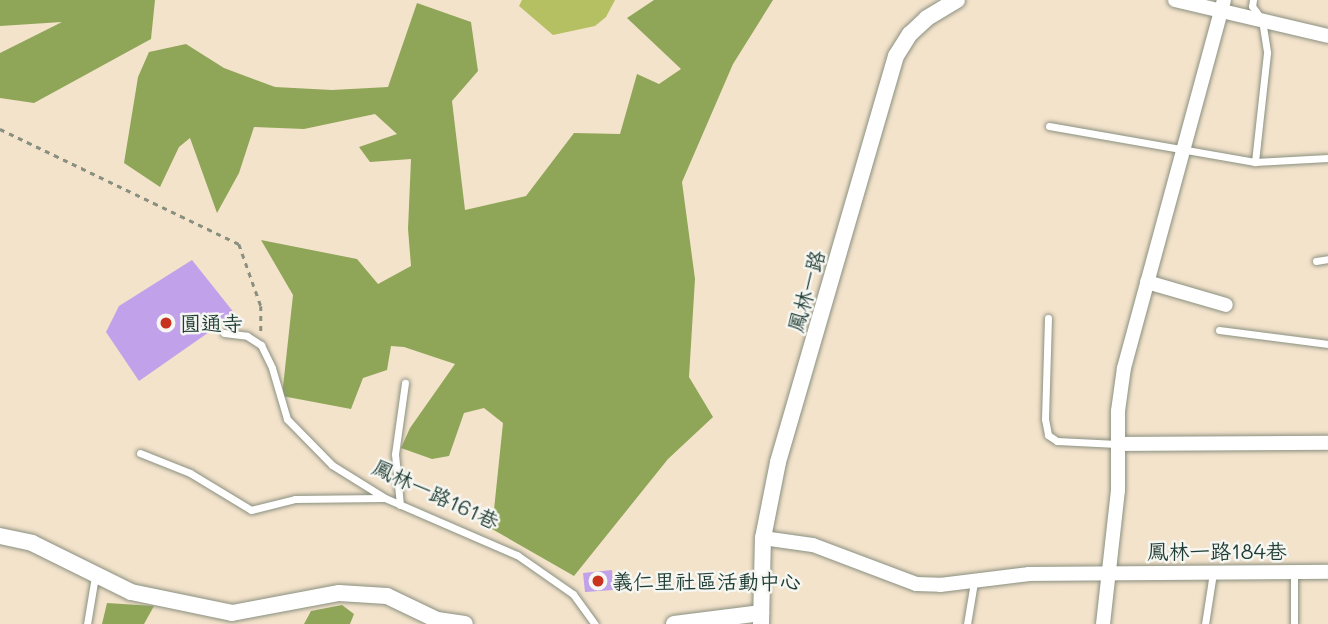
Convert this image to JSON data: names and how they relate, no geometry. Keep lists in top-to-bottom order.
{
  "streets": {
    "street": ["鳳林一路", "鳳林一路184巷"],
    "lane": ["鳳林一路161巷"]
  },
  "crossings": [
    ["鳳林一路", "鳳林一路184巷"]
  ],
  "places": ["圓通寺", "義仁里社區活動中心"]
}
